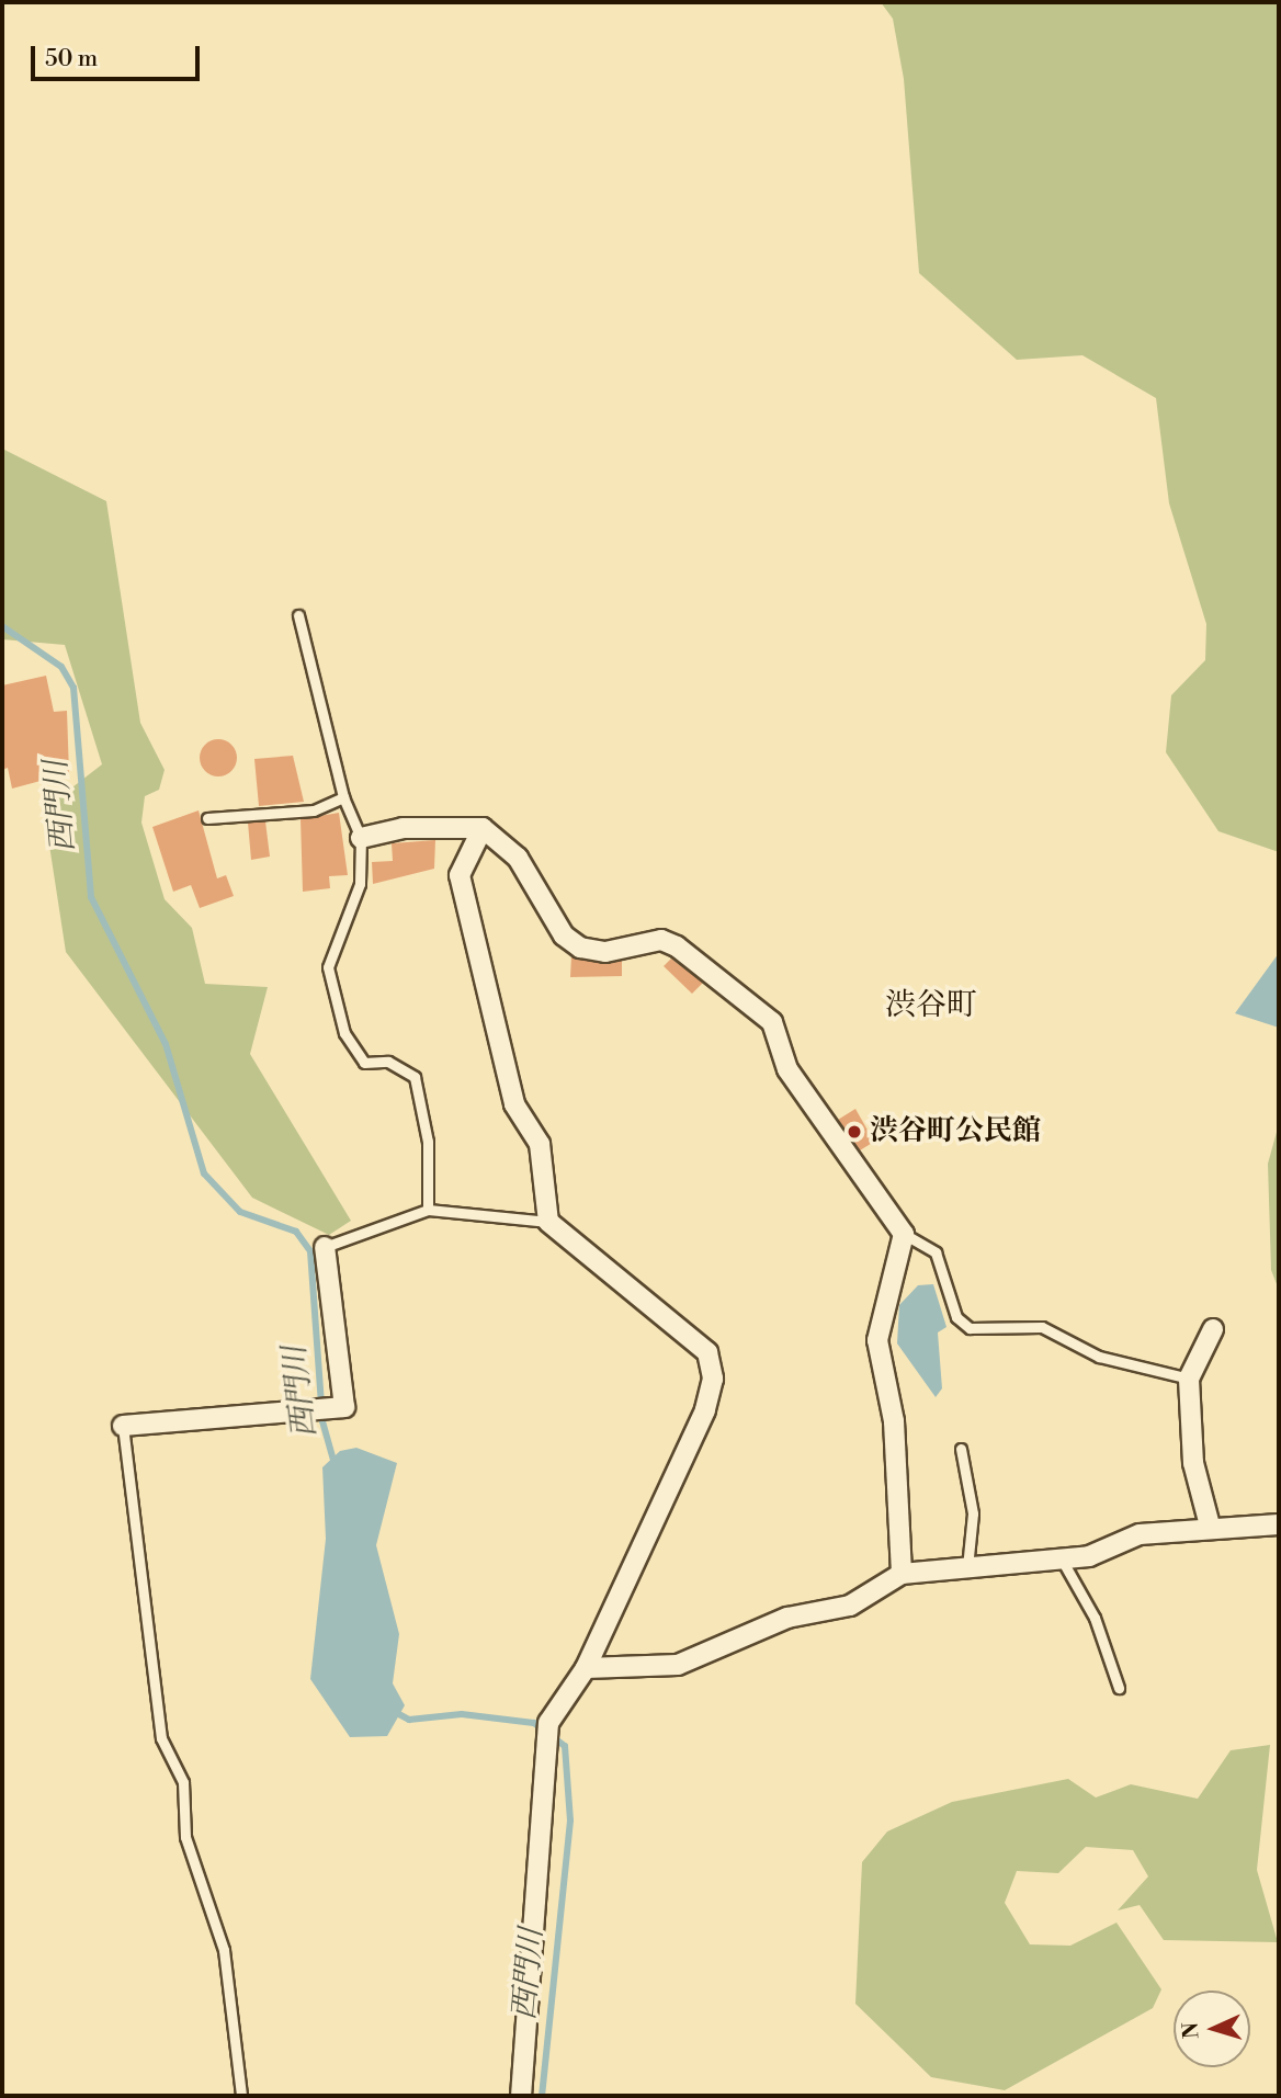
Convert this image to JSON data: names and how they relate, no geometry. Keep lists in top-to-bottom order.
{
  "districts": ["渋谷町"],
  "water": ["西門川"],
  "places": ["渋谷町公民館"],
  "scale_bar": "50 m",
  "north": "left"
}
